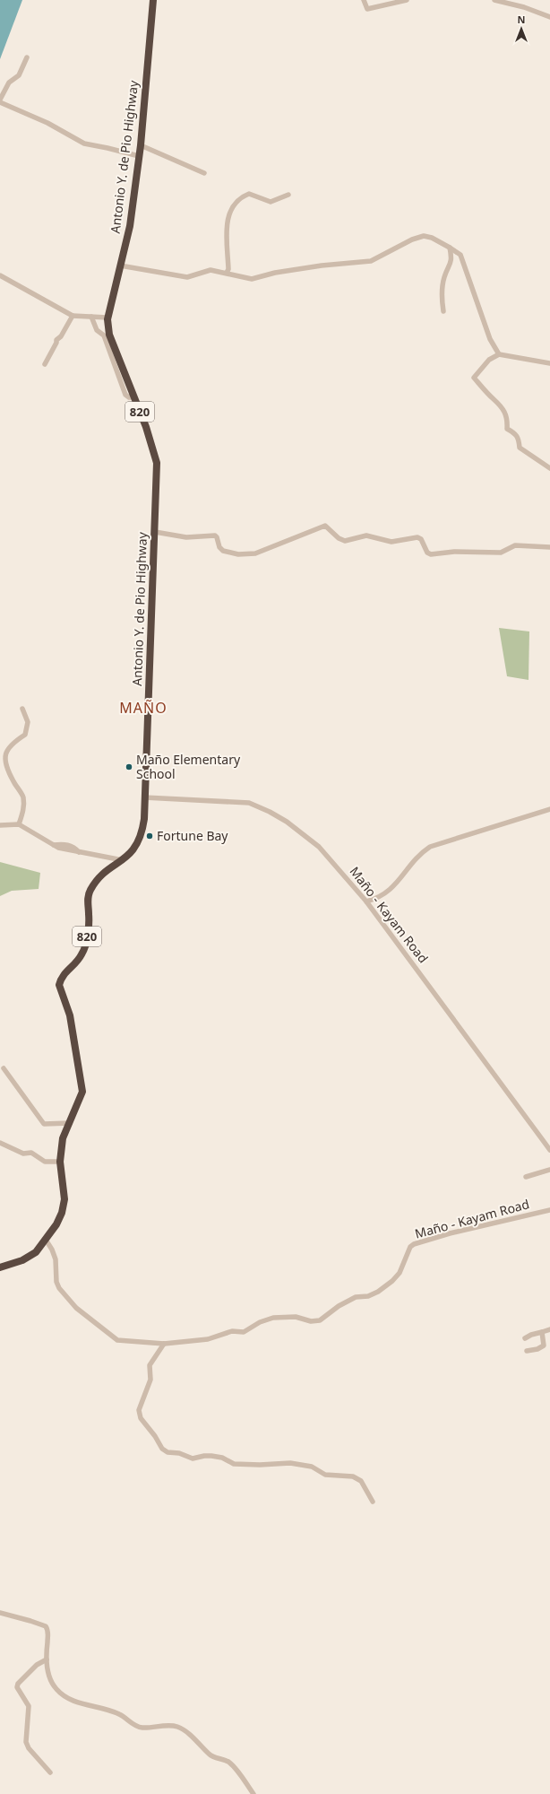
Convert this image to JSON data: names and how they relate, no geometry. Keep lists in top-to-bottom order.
{
  "streets": {
    "highway": ["Antonio Y. de Pio Highway", "820"],
    "street": ["Maño - Kayam Road"]
  },
  "crossings": [
    ["Antonio Y. de Pio Highway", "Maño - Kayam Road"]
  ],
  "districts": ["MAÑO"],
  "places": ["Maño Elementary School", "Fortune Bay"],
  "north": "top"
}
